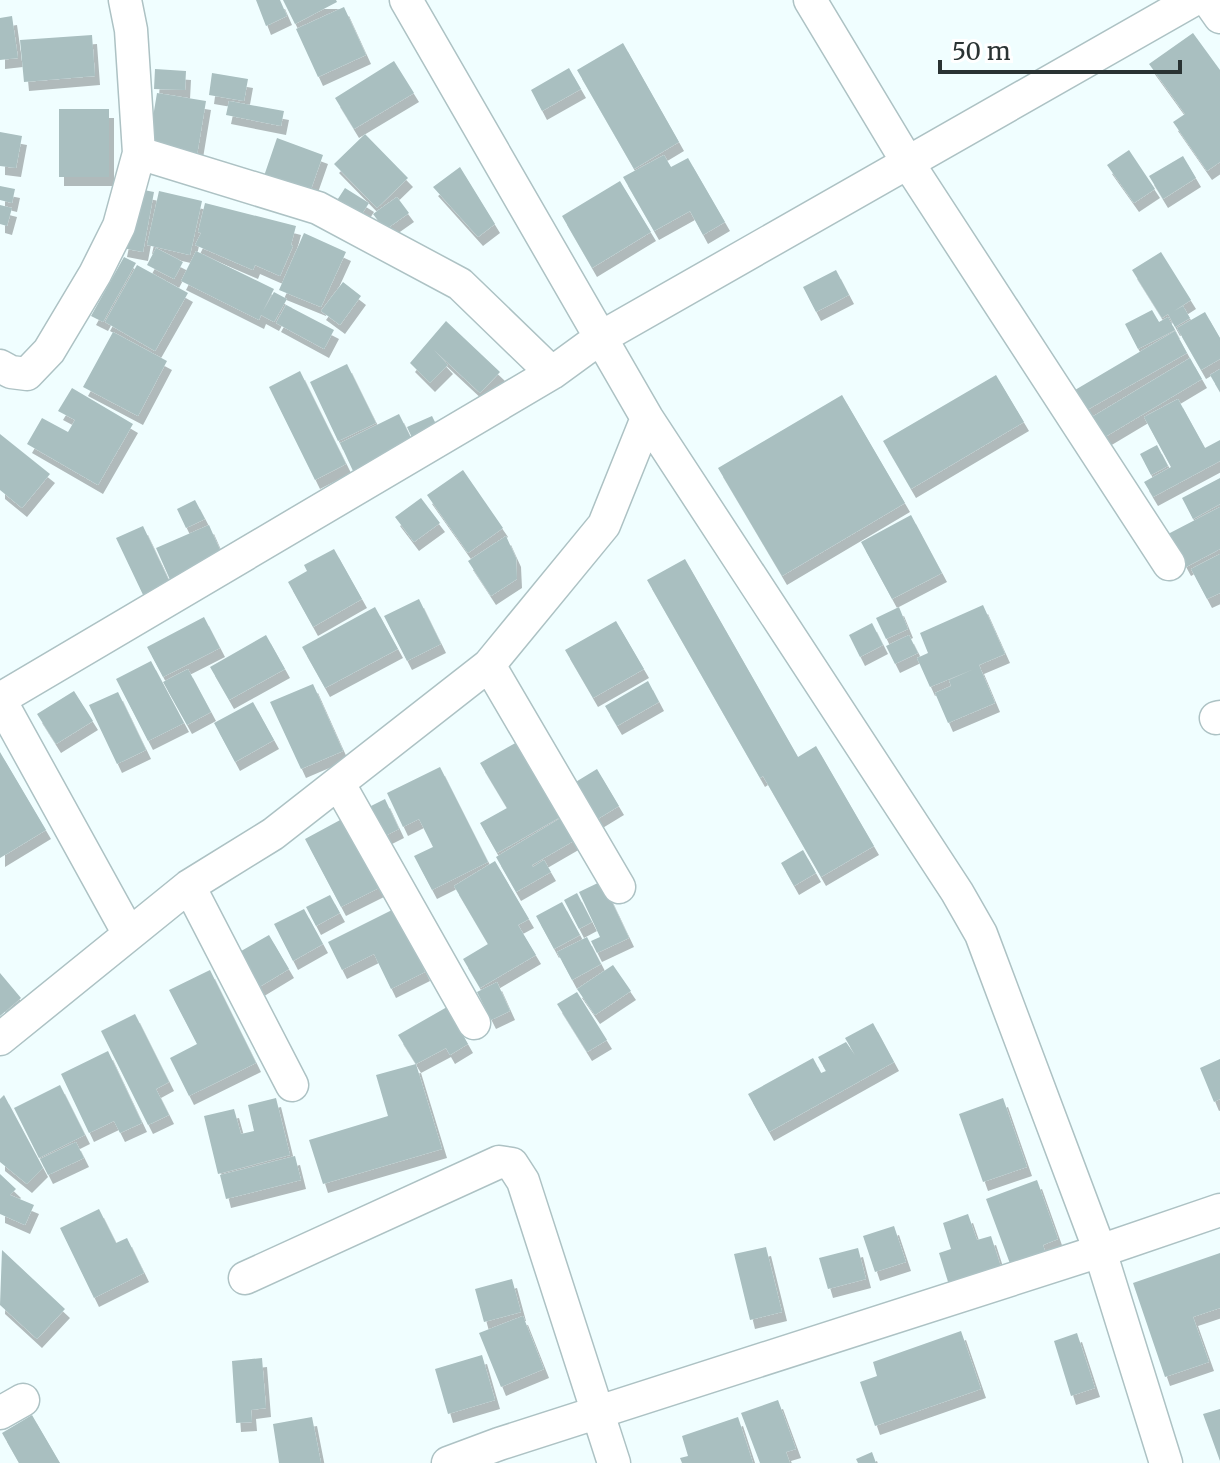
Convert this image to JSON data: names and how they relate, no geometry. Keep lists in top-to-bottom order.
{
  "scale_bar": "50 m"
}
